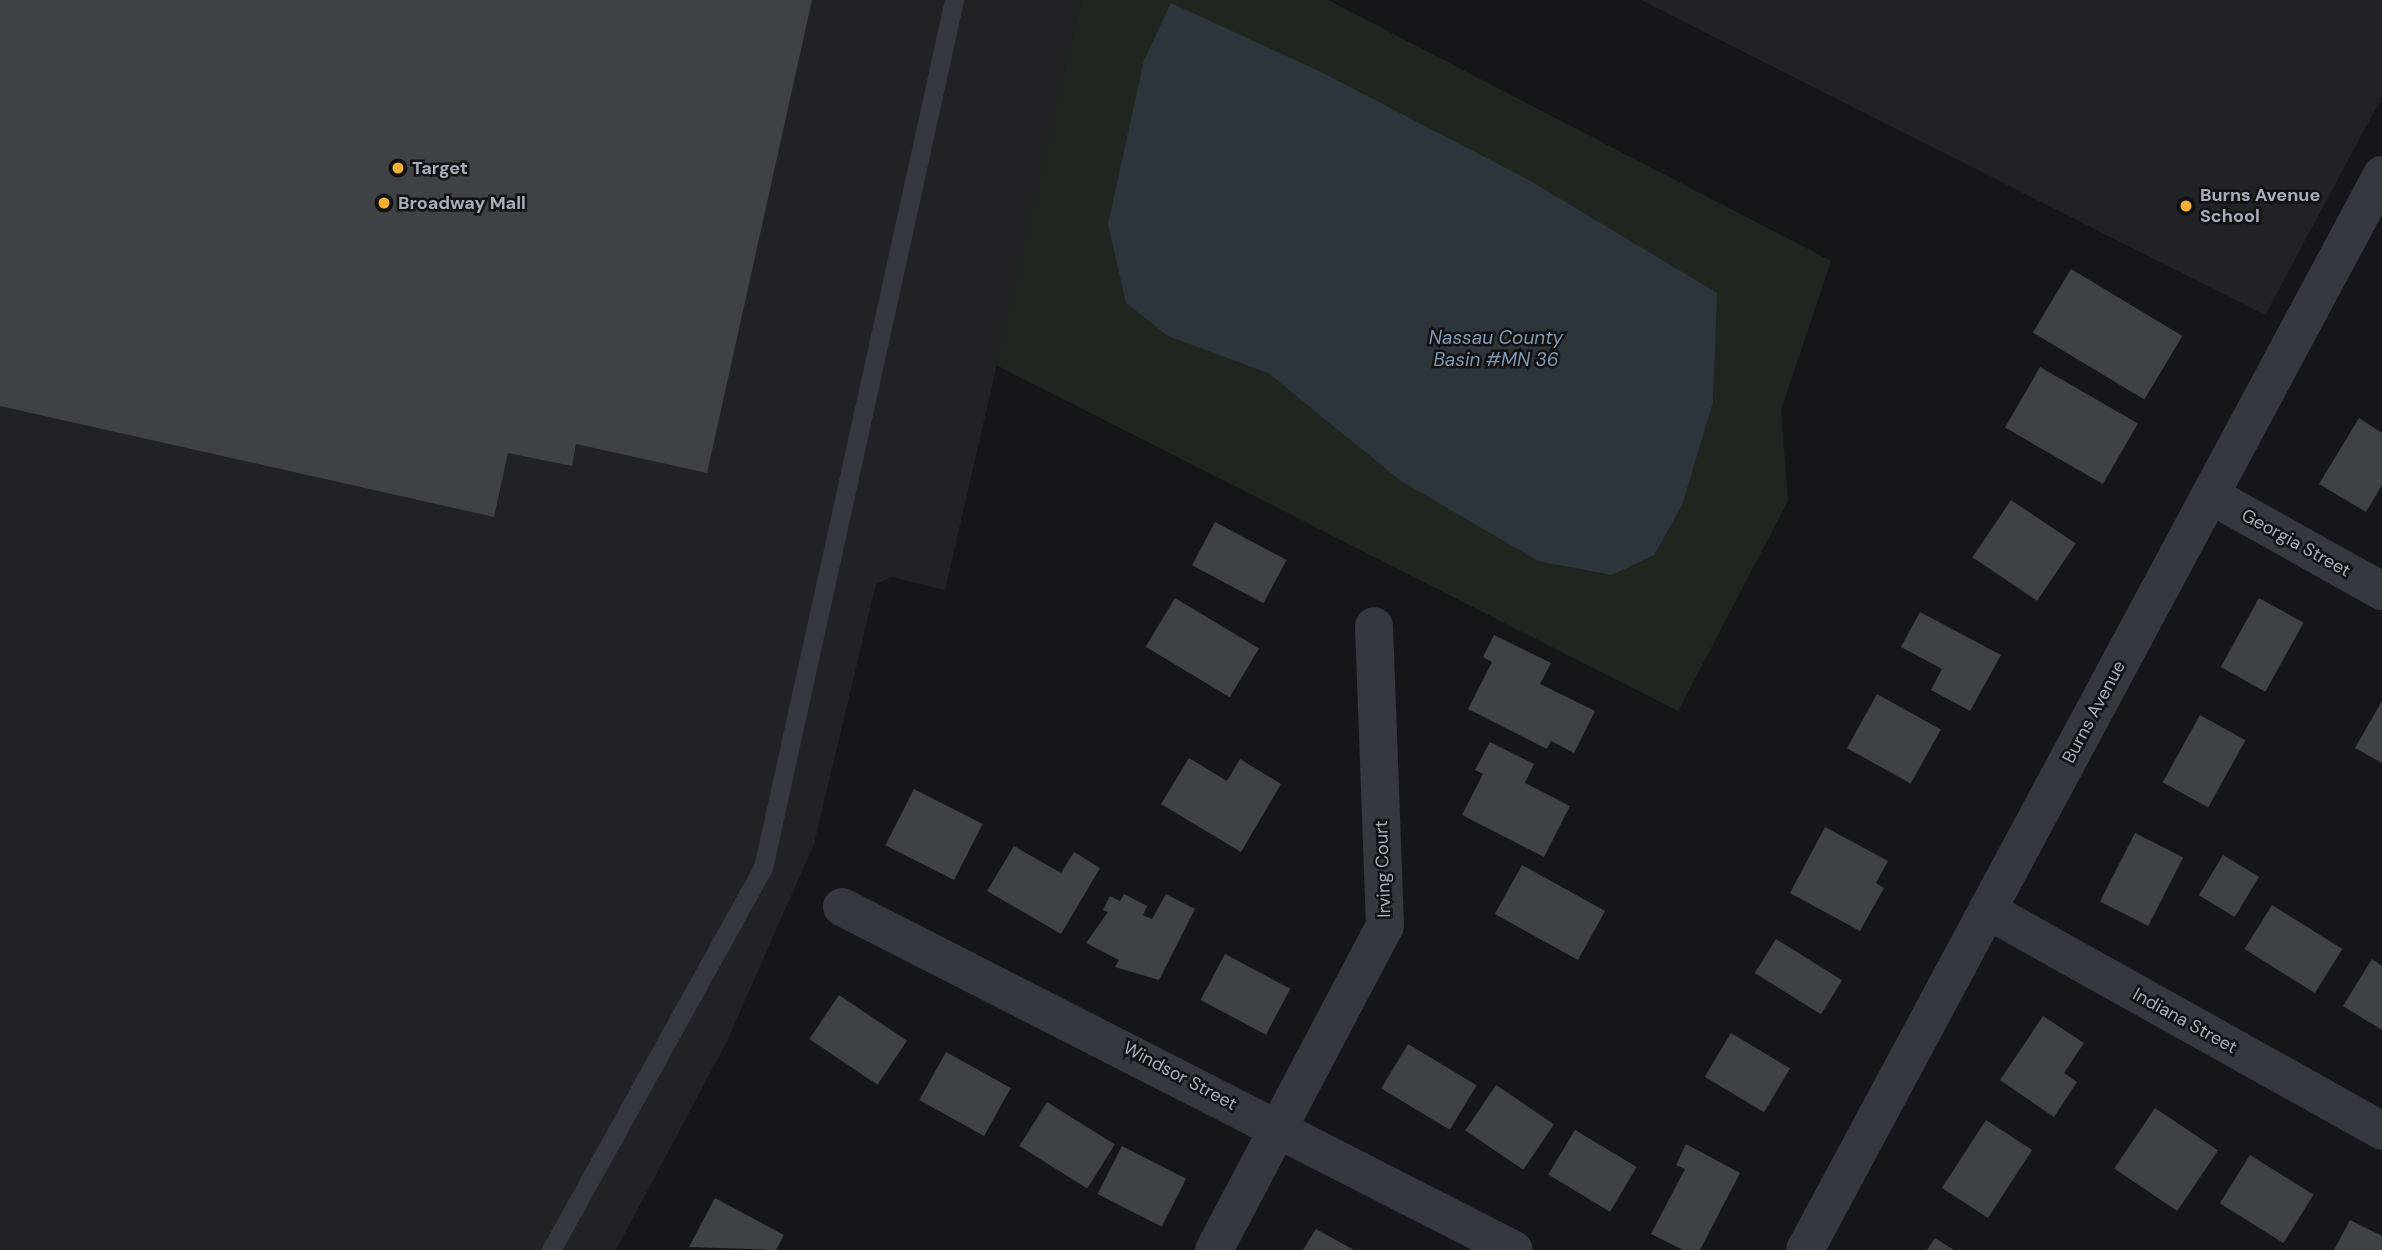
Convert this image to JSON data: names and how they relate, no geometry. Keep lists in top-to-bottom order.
{
  "streets": {
    "street": [
      "Georgia Street",
      "Burns Avenue",
      "Irving Court",
      "Indiana Street",
      "Windsor Street"
    ]
  },
  "crossings": [
    ["Georgia Street", "Burns Avenue"],
    ["Burns Avenue", "Indiana Street"],
    ["Irving Court", "Windsor Street"]
  ],
  "water": ["Nassau County Basin #MN 36"],
  "places": ["Target", "Broadway Mall", "Burns Avenue School"]
}
